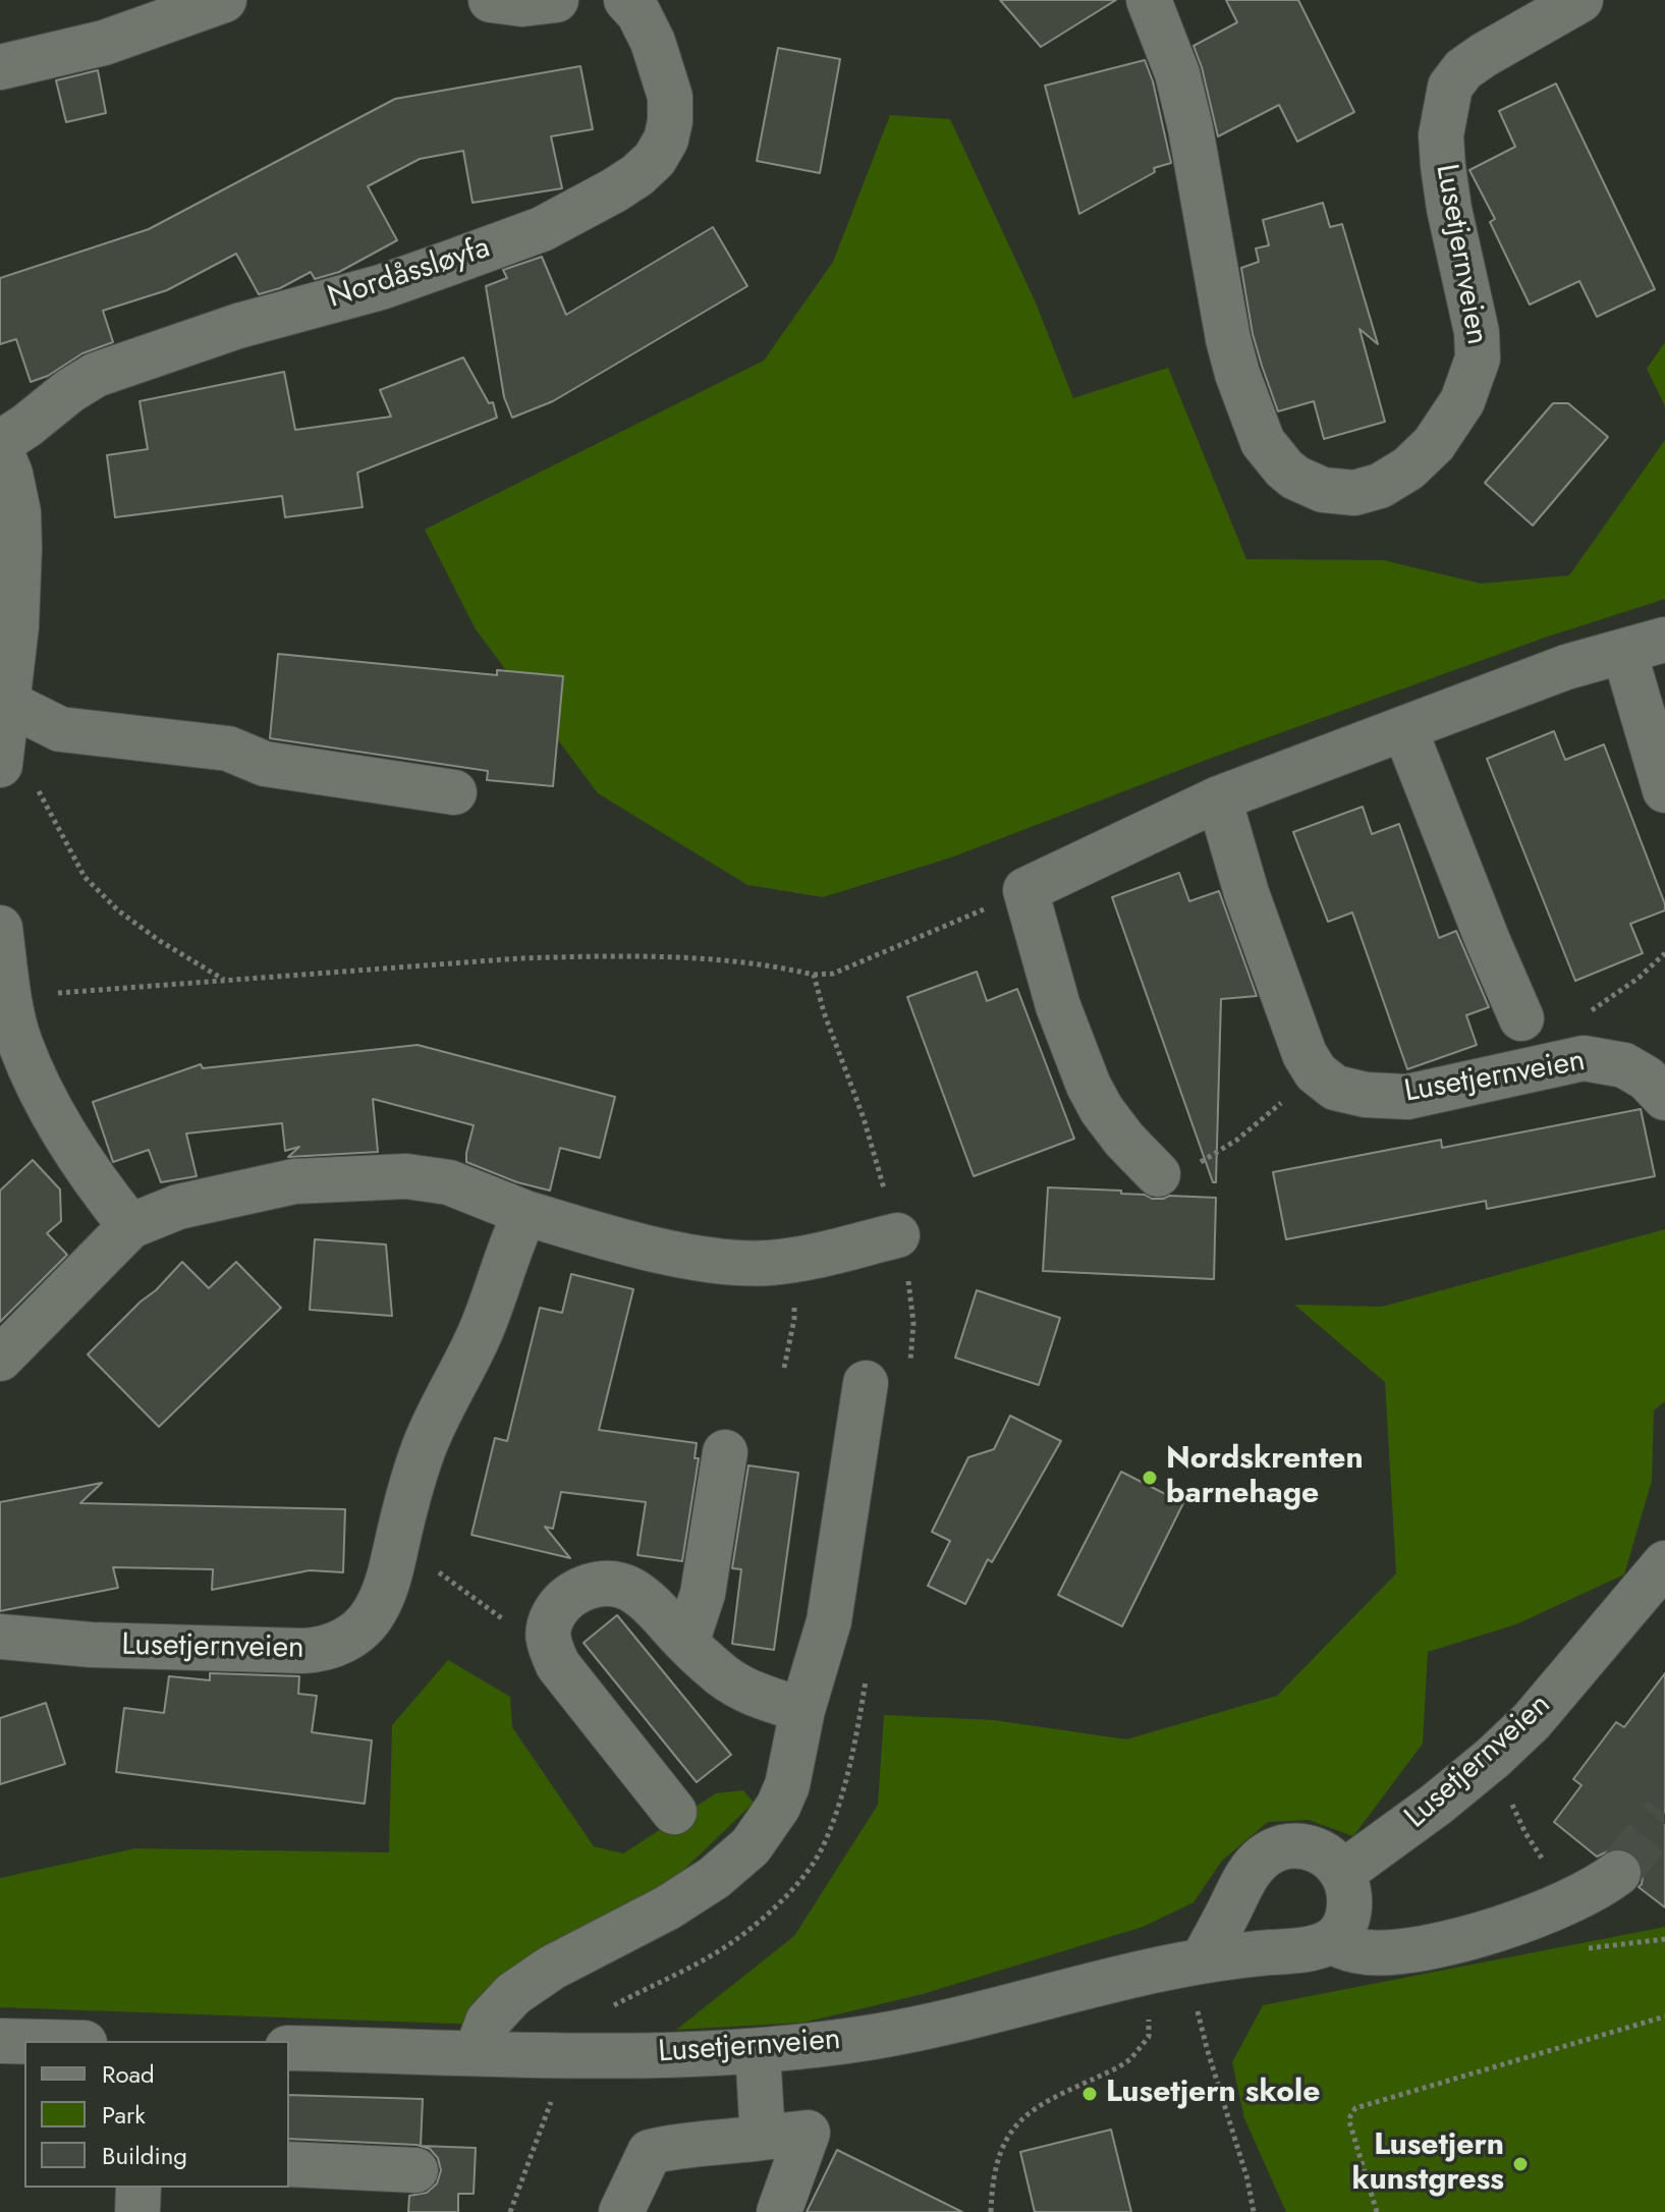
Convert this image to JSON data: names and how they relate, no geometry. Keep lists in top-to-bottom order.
{
  "streets": {
    "street": ["Lusetjernveien", "Nordåssløyfa"]
  },
  "places": ["Nordskrenten barnehage", "Lusetjern skole", "Lusetjern kunstgress"],
  "legend": ["Road", "Park", "Building"]
}
